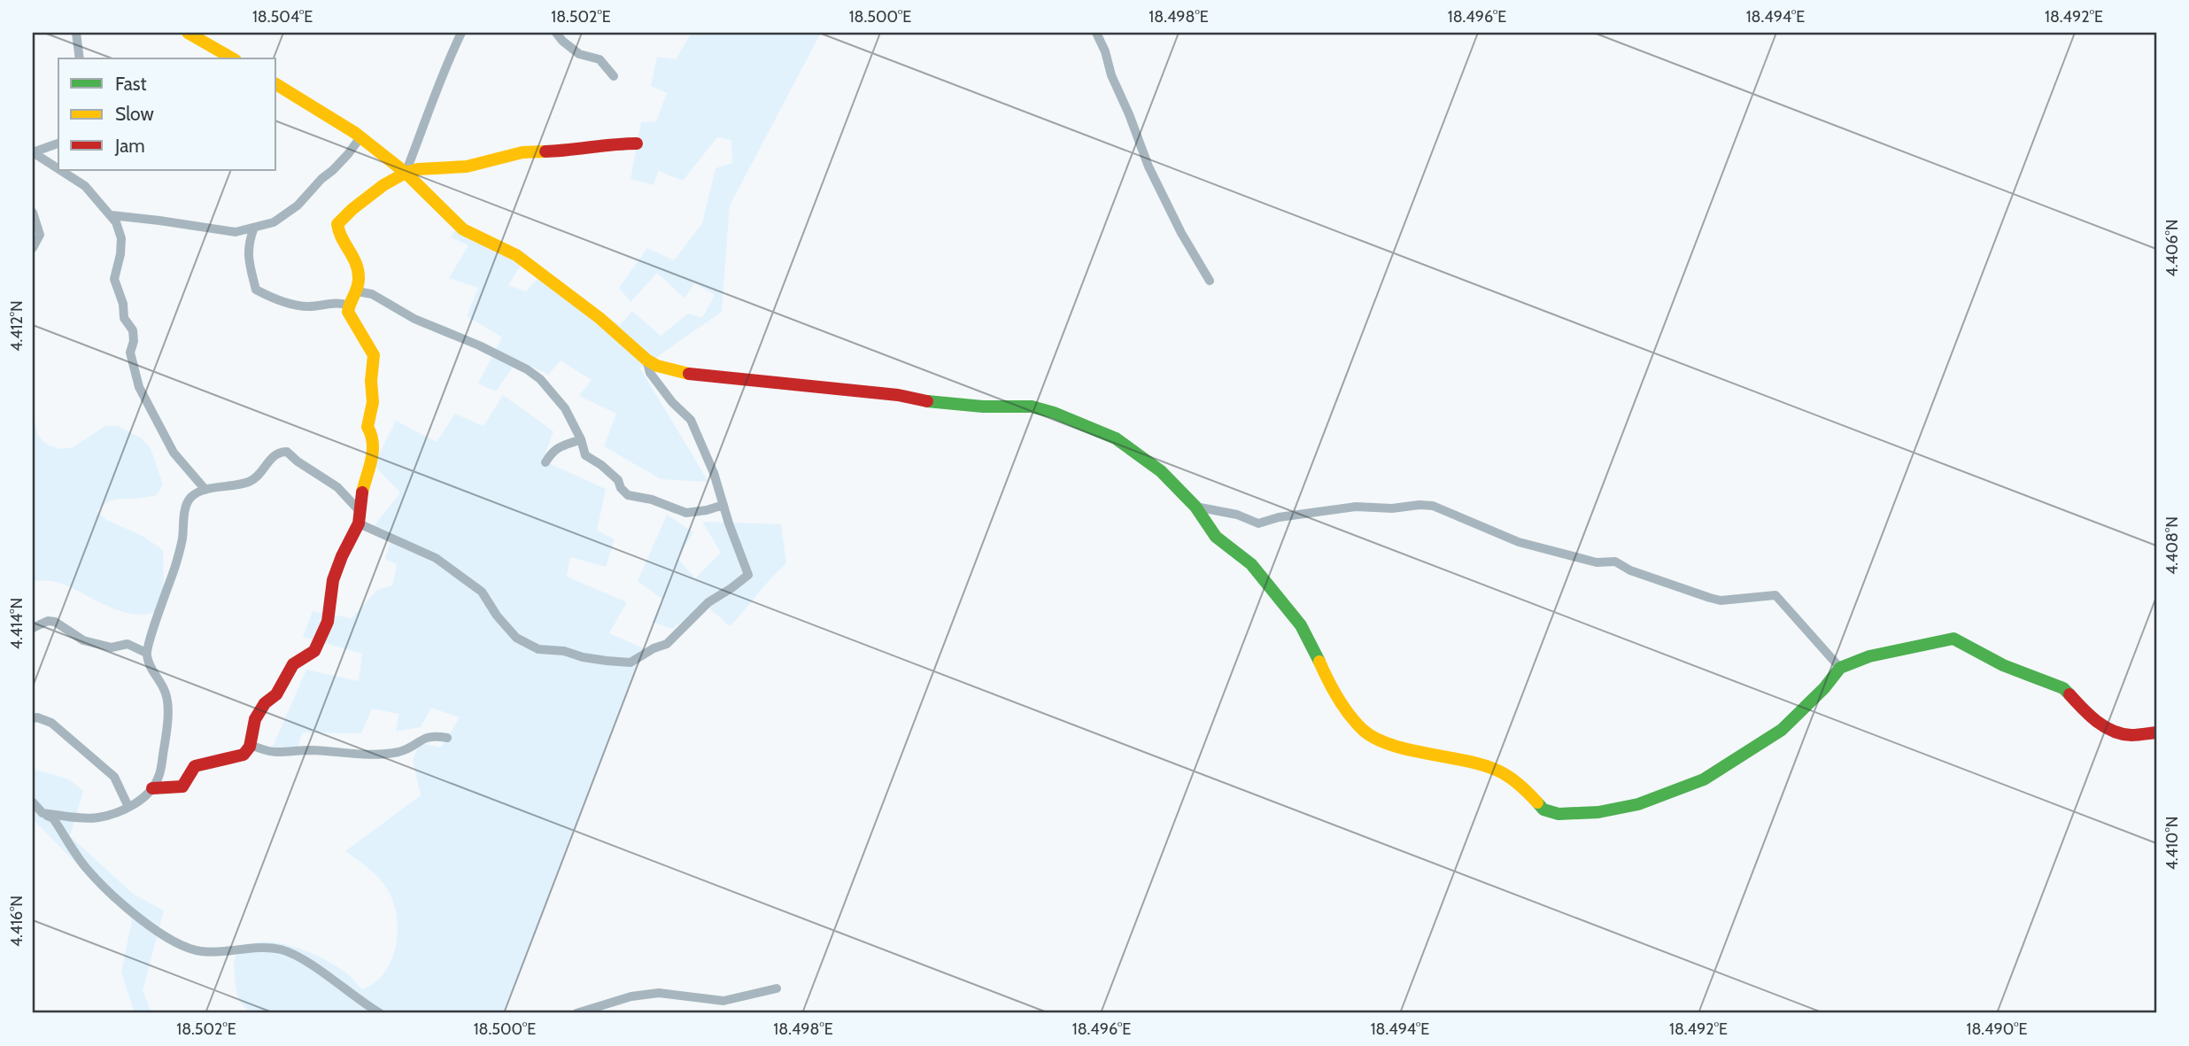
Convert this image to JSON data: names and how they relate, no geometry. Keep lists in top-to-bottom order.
{
  "legend": ["Fast", "Slow", "Jam"],
  "coordinates": [
    "18.504°E",
    "18.502°E",
    "18.500°E",
    "18.498°E",
    "18.496°E",
    "18.494°E",
    "18.492°E",
    "4.406°N",
    "4.412°N",
    "4.408°N",
    "4.414°N",
    "4.410°N",
    "4.416°N",
    "18.490°E"
  ]
}
